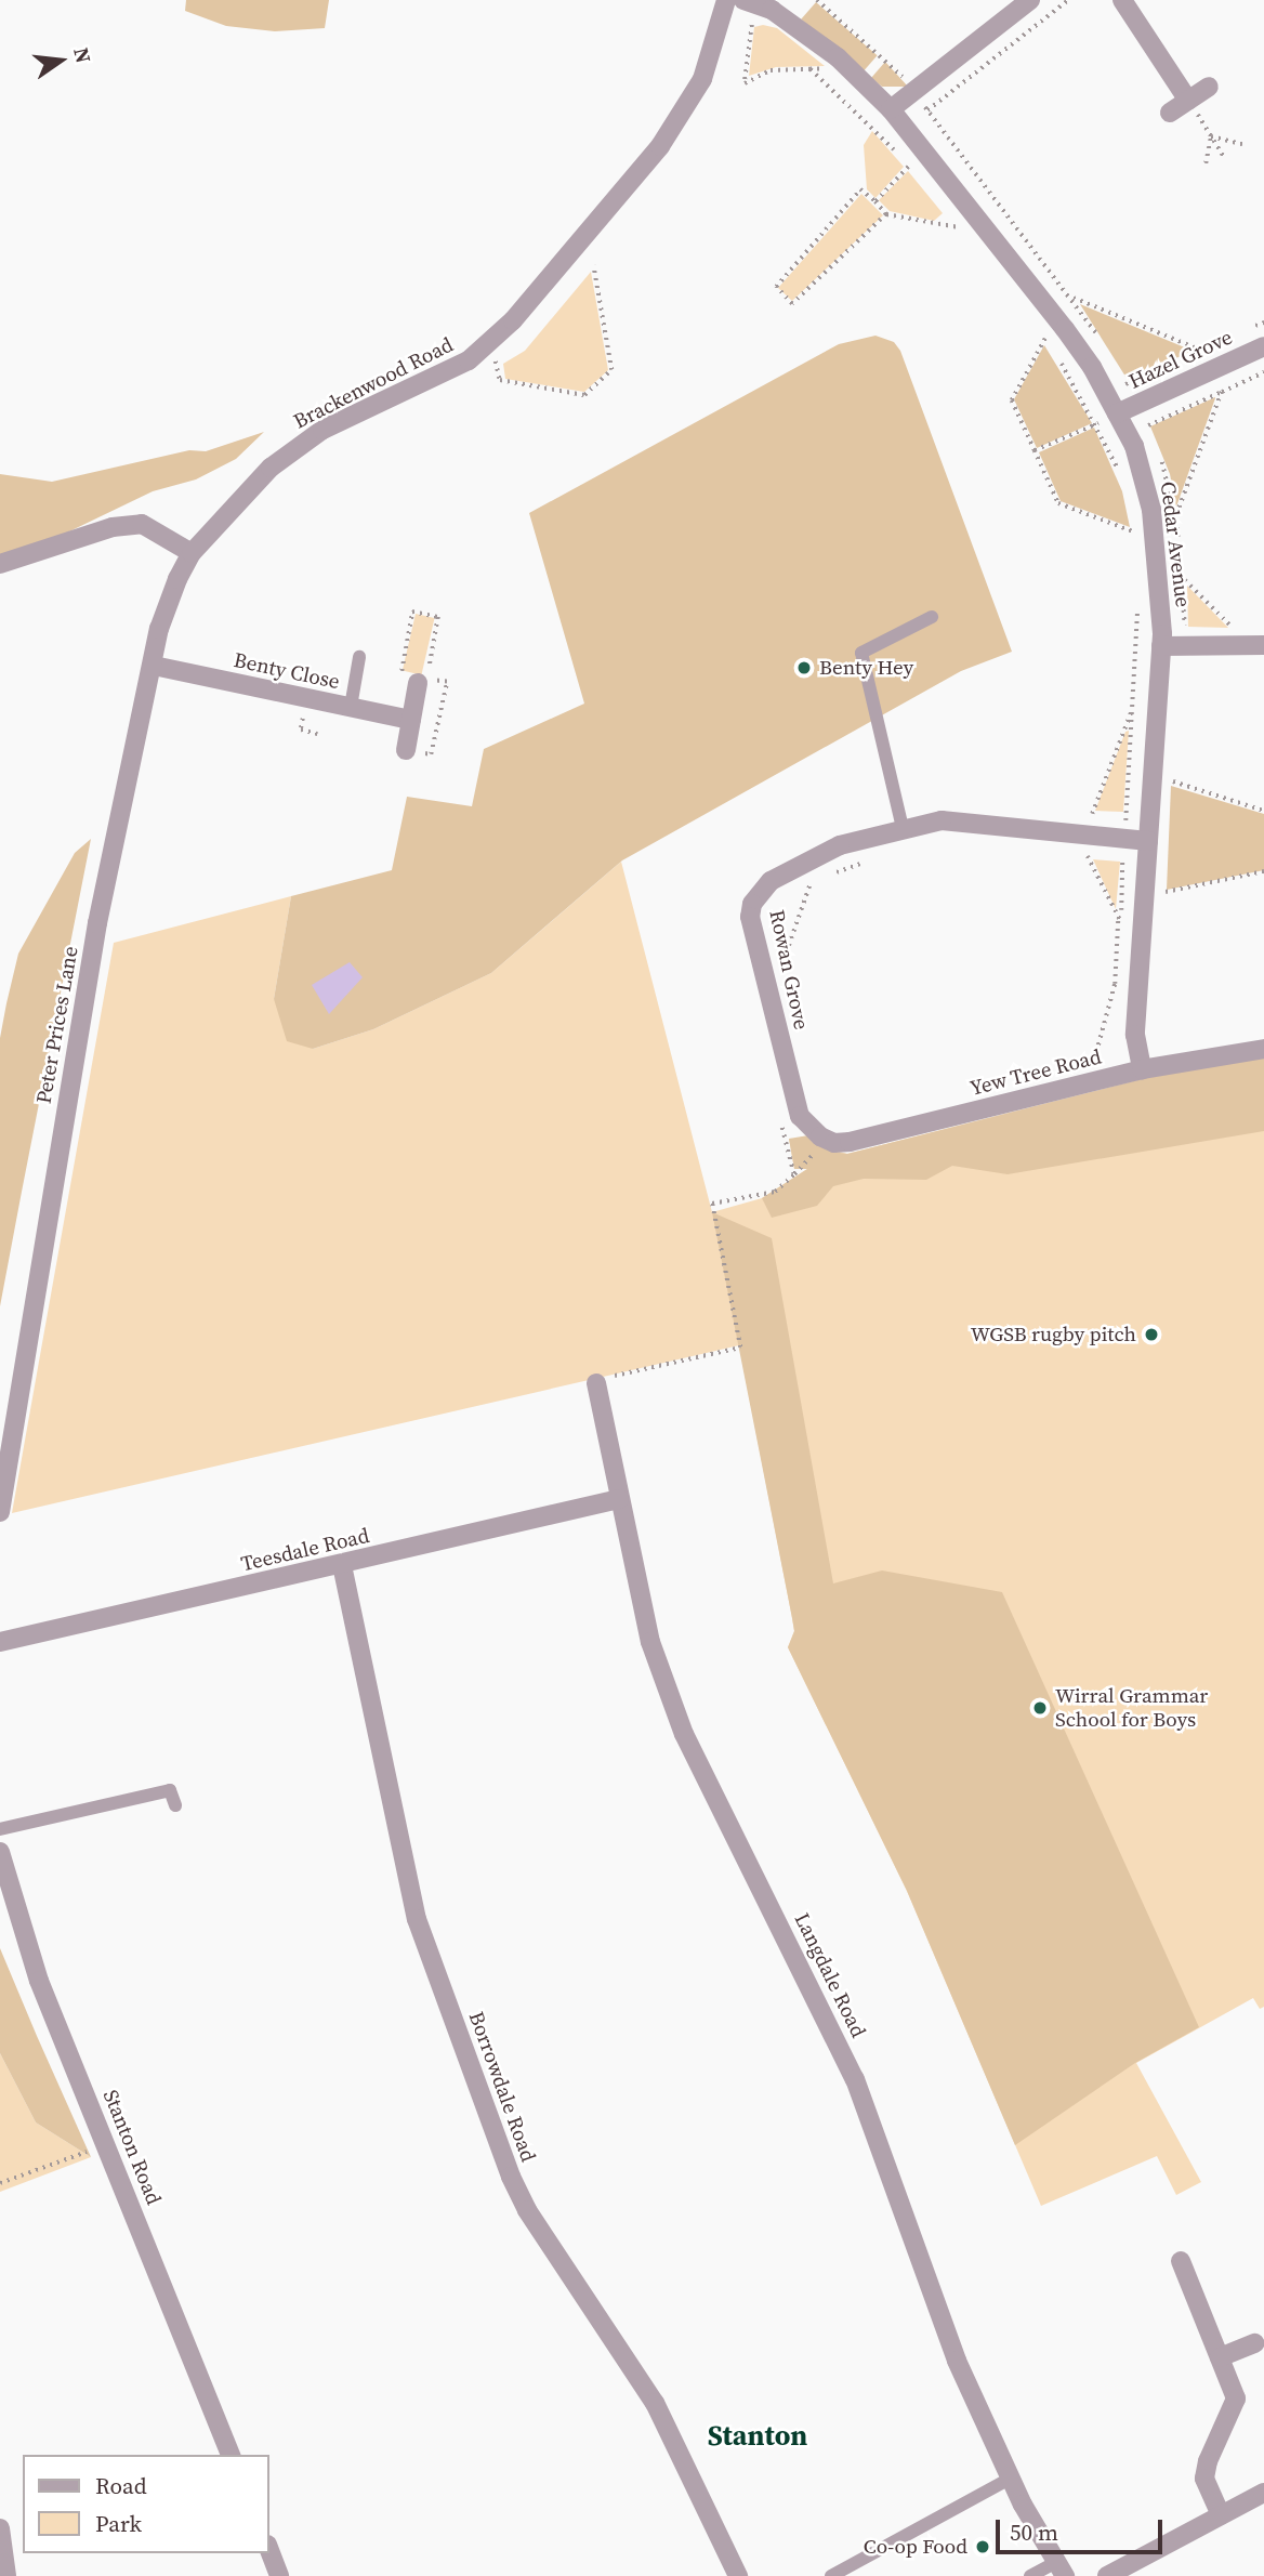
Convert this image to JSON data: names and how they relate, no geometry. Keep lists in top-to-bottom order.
{
  "streets": {
    "street": [
      "Hazel Grove",
      "Brackenwood Road",
      "Cedar Avenue",
      "Benty Close",
      "Rowan Grove",
      "Peter Prices Lane",
      "Yew Tree Road",
      "Teesdale Road",
      "Langdale Road",
      "Borrowdale Road",
      "Stanton Road"
    ]
  },
  "crossings": [
    ["Hazel Grove", "Cedar Avenue"],
    ["Brackenwood Road", "Peter Prices Lane"],
    ["Cedar Avenue", "Rowan Grove"],
    ["Cedar Avenue", "Yew Tree Road"],
    ["Benty Close", "Peter Prices Lane"],
    ["Rowan Grove", "Yew Tree Road"],
    ["Teesdale Road", "Langdale Road"],
    ["Teesdale Road", "Borrowdale Road"]
  ],
  "districts": ["Stanton"],
  "places": [
    "Benty Hey",
    "WGSB rugby pitch",
    "Wirral Grammar School for Boys",
    "Co-op Food"
  ],
  "legend": ["Road", "Park"],
  "scale_bar": "50 m",
  "north": "right"
}
